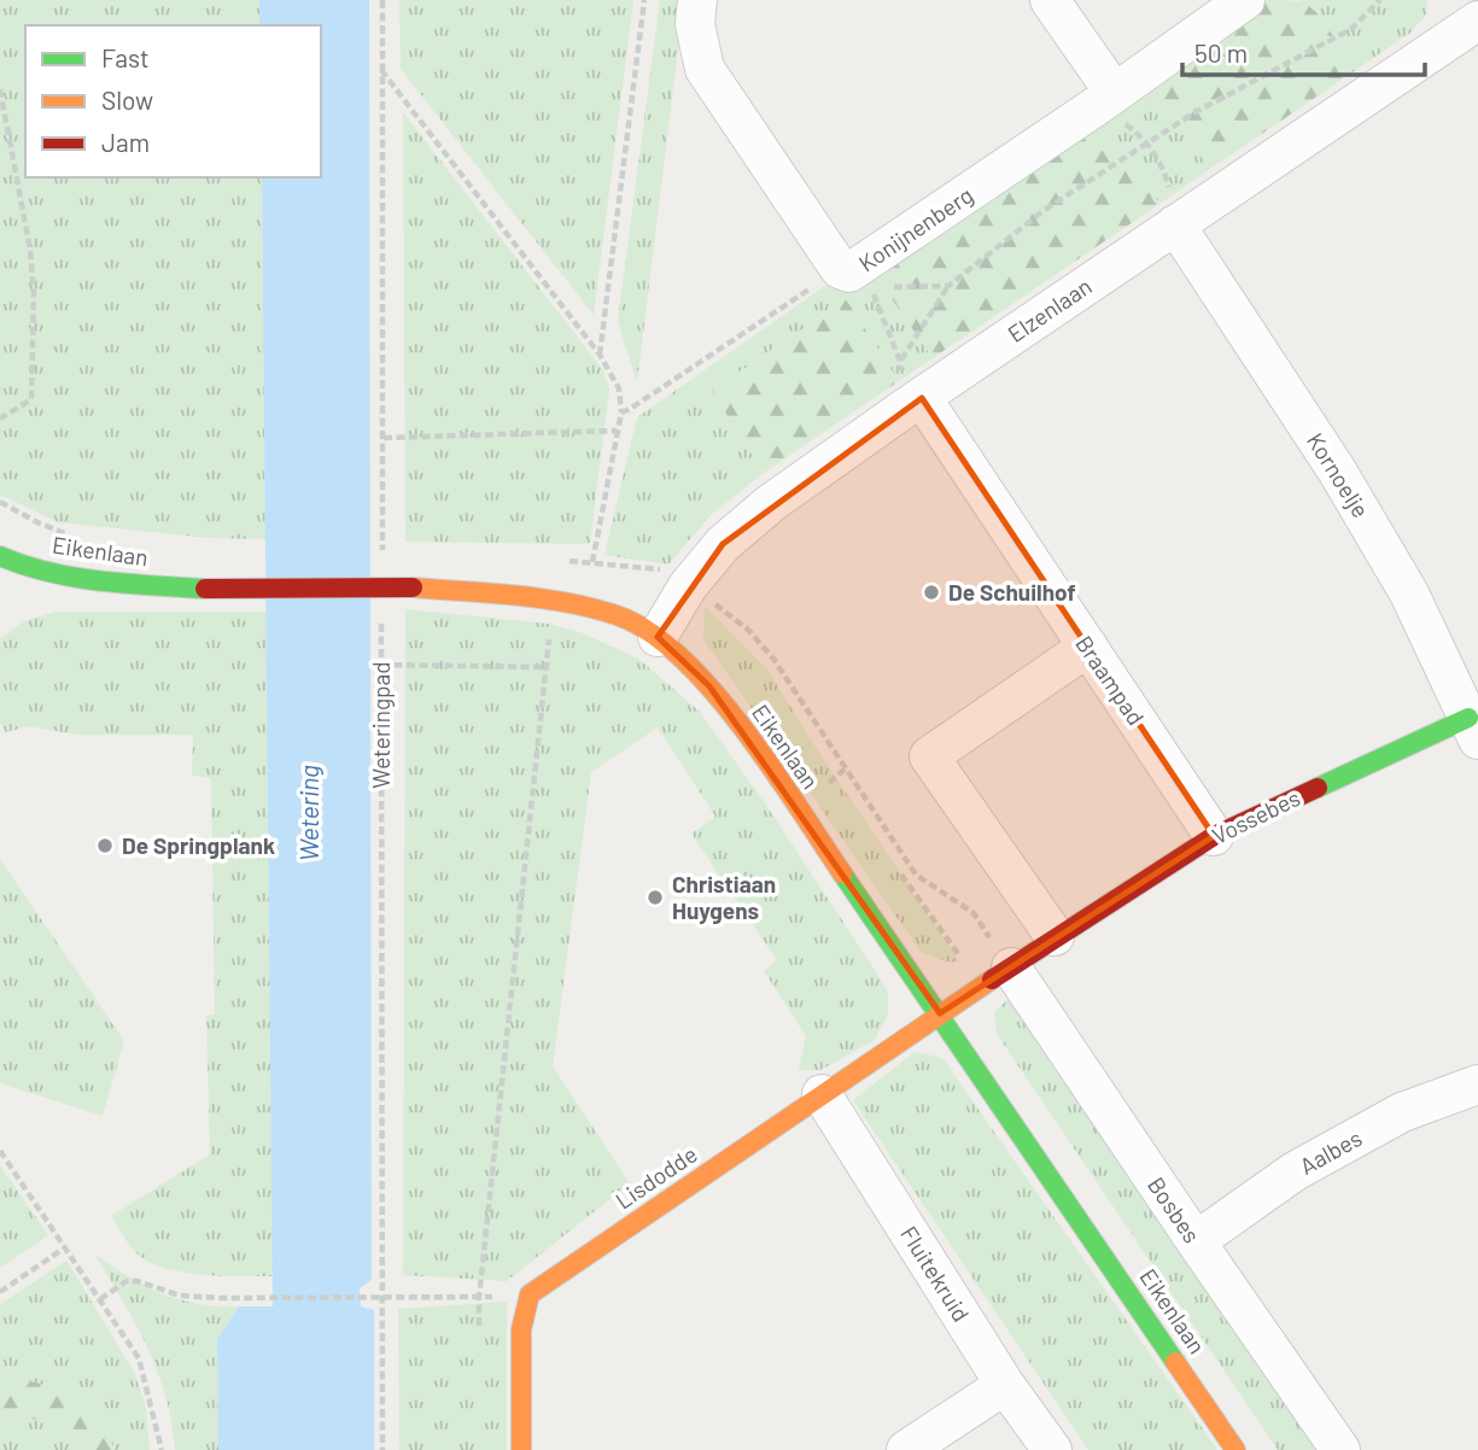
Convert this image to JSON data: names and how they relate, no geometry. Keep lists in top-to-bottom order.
{
  "streets": {
    "street": [
      "Konijnenberg",
      "Elzenlaan",
      "Kornoelje",
      "Eikenlaan",
      "Braampad",
      "Vossebes",
      "Aalbes",
      "Lisdodde",
      "Bosbes",
      "Fluitekruid"
    ],
    "path": ["Weteringpad"]
  },
  "crossings": [
    ["Elzenlaan", "Kornoelje"],
    ["Elzenlaan", "Eikenlaan"],
    ["Elzenlaan", "Braampad"],
    ["Kornoelje", "Vossebes"],
    ["Eikenlaan", "Vossebes"],
    ["Eikenlaan", "Lisdodde"],
    ["Braampad", "Vossebes"],
    ["Vossebes", "Lisdodde"],
    ["Vossebes", "Bosbes"],
    ["Aalbes", "Bosbes"],
    ["Lisdodde", "Fluitekruid"]
  ],
  "water": ["Wetering"],
  "places": ["De Schuilhof", "De Springplank", "Christiaan Huygens"],
  "legend": ["Fast", "Slow", "Jam"],
  "scale_bar": "50 m"
}
